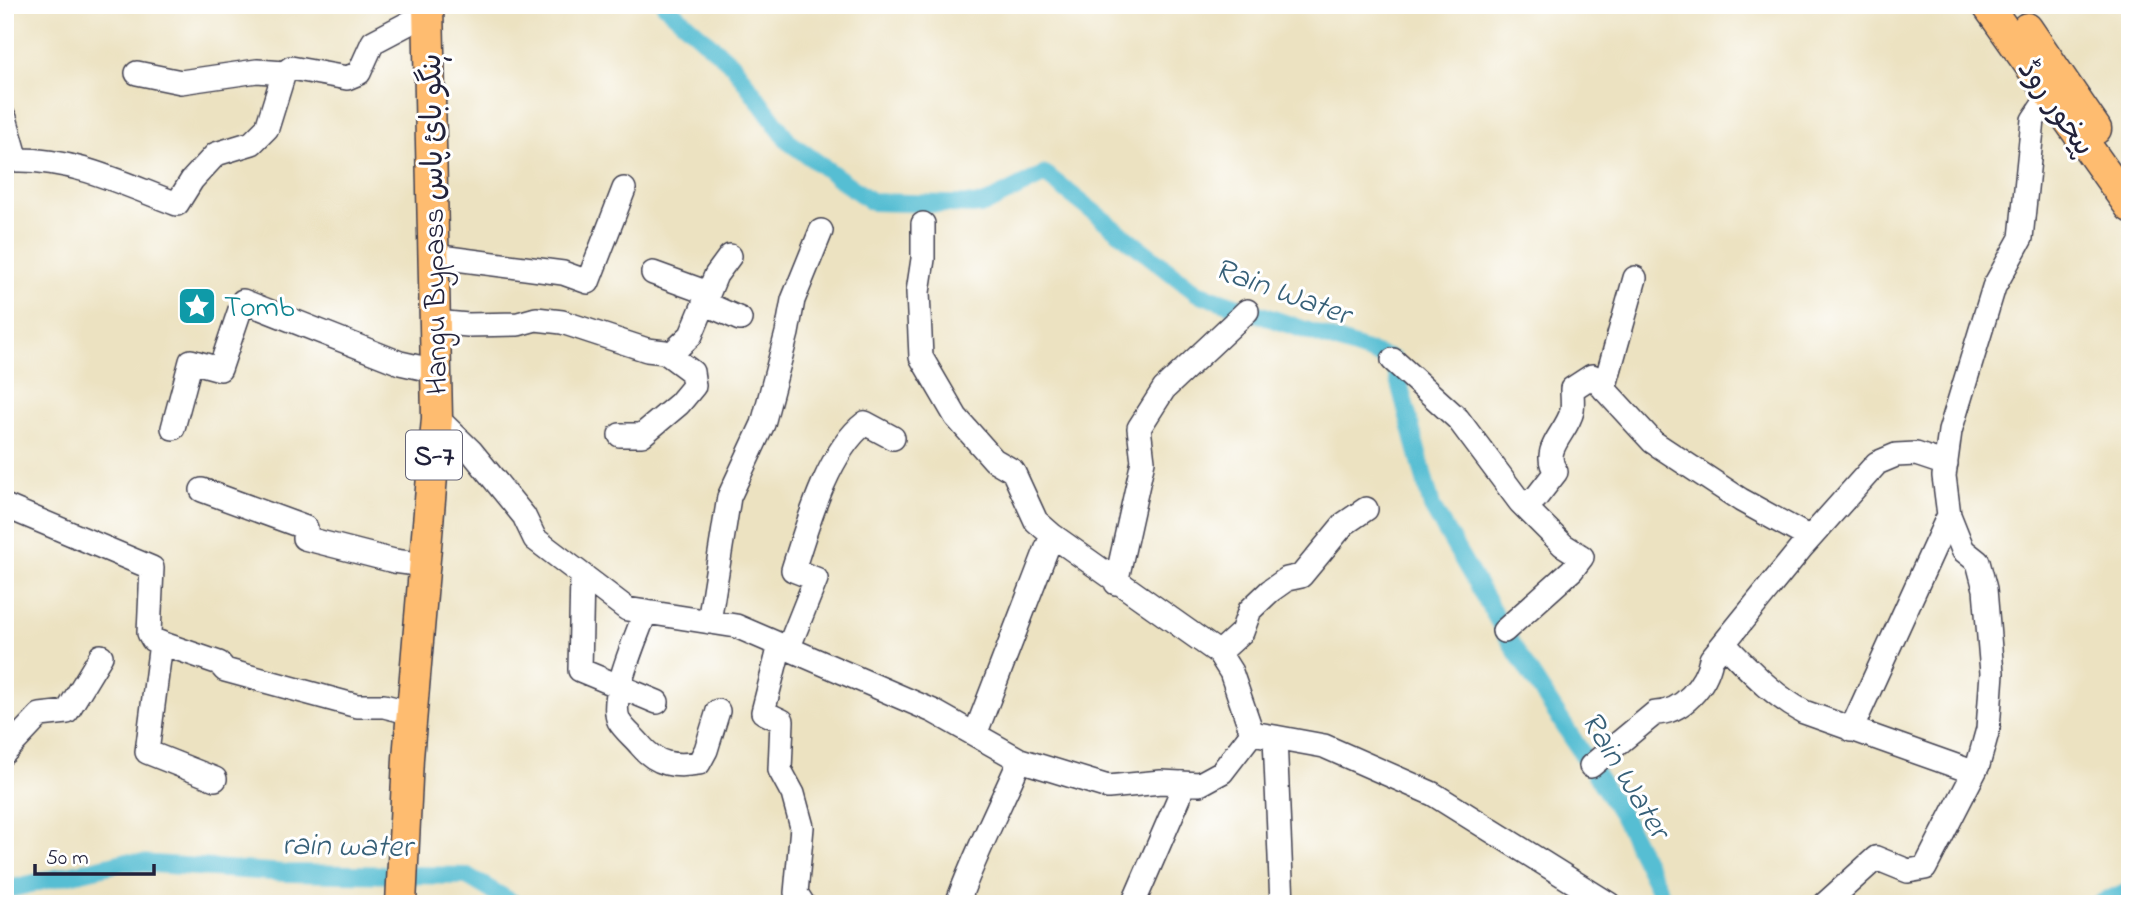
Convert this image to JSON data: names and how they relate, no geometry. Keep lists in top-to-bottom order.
{
  "streets": {
    "main road": ["پیخور روڈ", "Hangu Bypass ہنگو بائ پاس", "S-7"]
  },
  "water": ["Rain Water", "rain water"],
  "places": {
    "place": ["Tomb"]
  },
  "scale_bar": "50 m"
}
